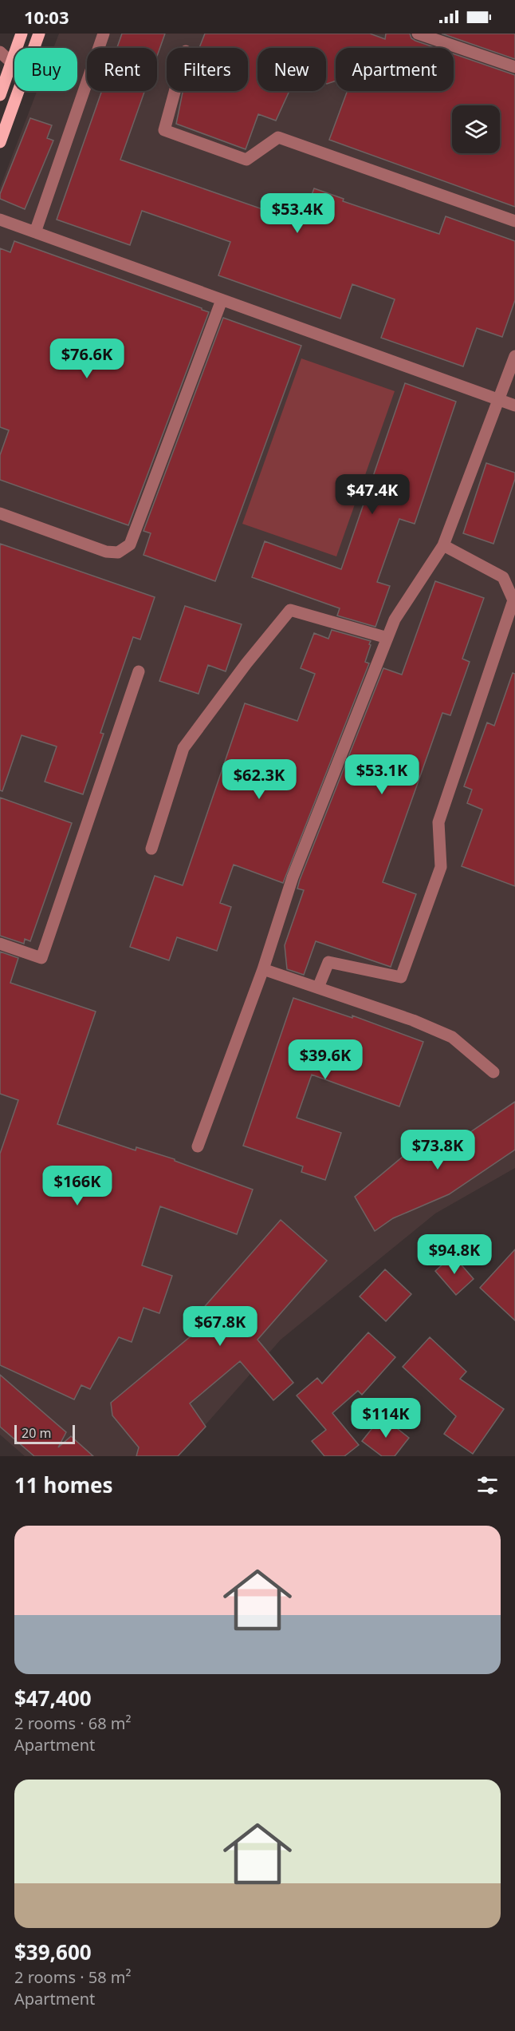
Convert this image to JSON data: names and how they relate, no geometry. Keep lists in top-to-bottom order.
{
  "scale_bar": "20 m",
  "page": {
    "status": "10:03",
    "chip": [
      "Buy",
      "Rent",
      "Filters",
      "New",
      "Apartment"
    ],
    "price": [
      "$53.4K",
      "$76.6K",
      "$47.4K",
      "$53.1K",
      "$62.3K",
      "$39.6K",
      "$73.8K",
      "$166K",
      "$94.8K",
      "$67.8K",
      "$114K"
    ],
    "scale": "20 m",
    "heading": "11 homes",
    "list": [
      {
        "name": "$47,400",
        "note": "2 rooms · 68 m² · Apartment"
      },
      {
        "name": "$39,600",
        "note": "2 rooms · 58 m² · Apartment"
      }
    ]
  }
}
